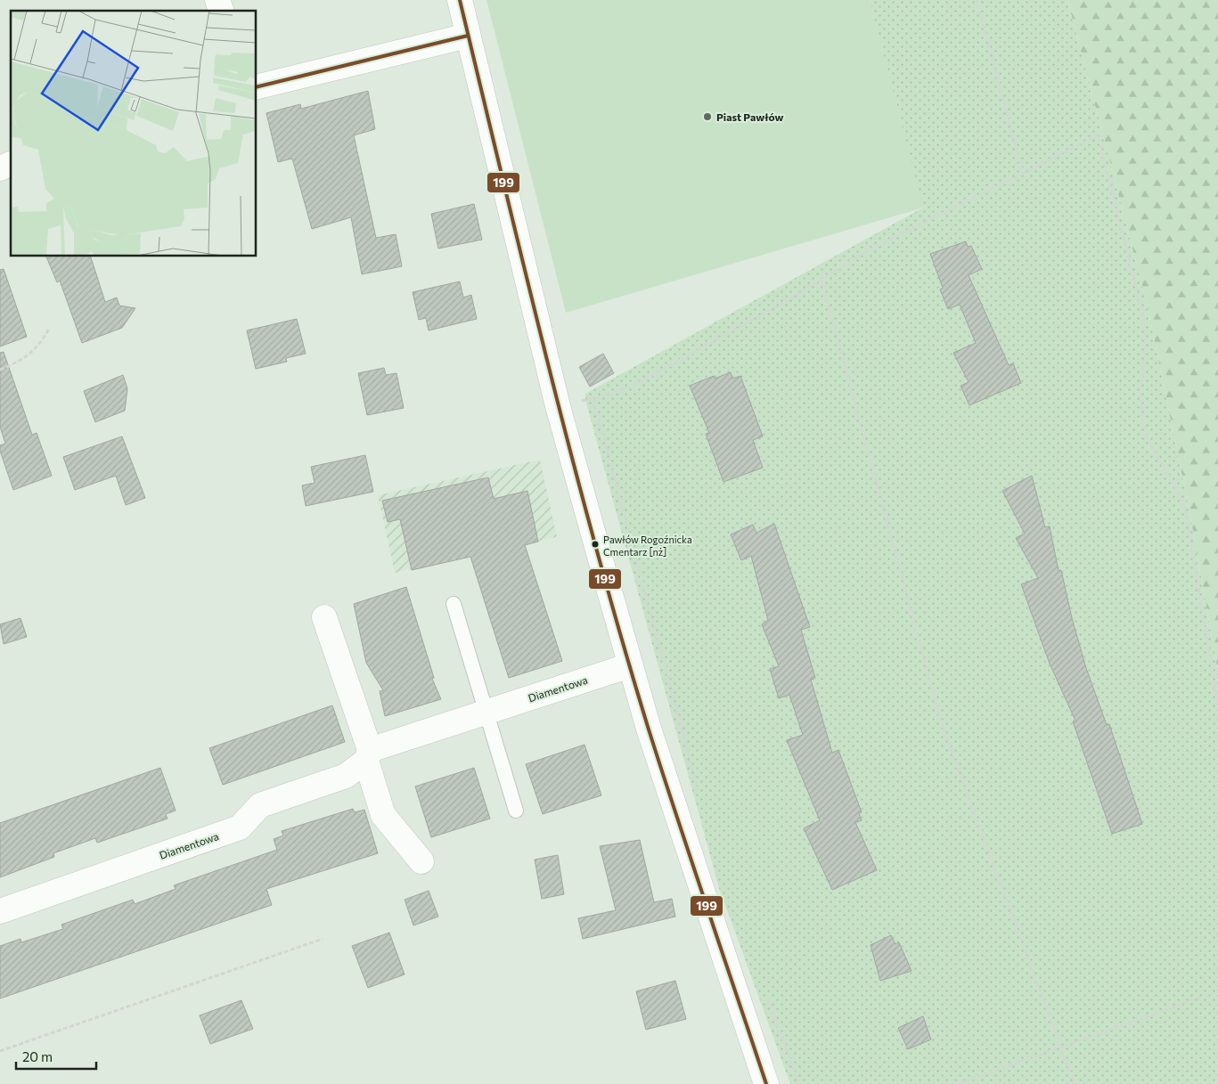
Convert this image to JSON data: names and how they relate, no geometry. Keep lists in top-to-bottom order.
{
  "streets": {
    "street": ["Diamentowa"]
  },
  "places": ["Piast Pawłów", "Pawłów Rogoźnicka Cmentarz [nż]"],
  "lines": ["transit line 199"],
  "scale_bar": "20 m"
}
